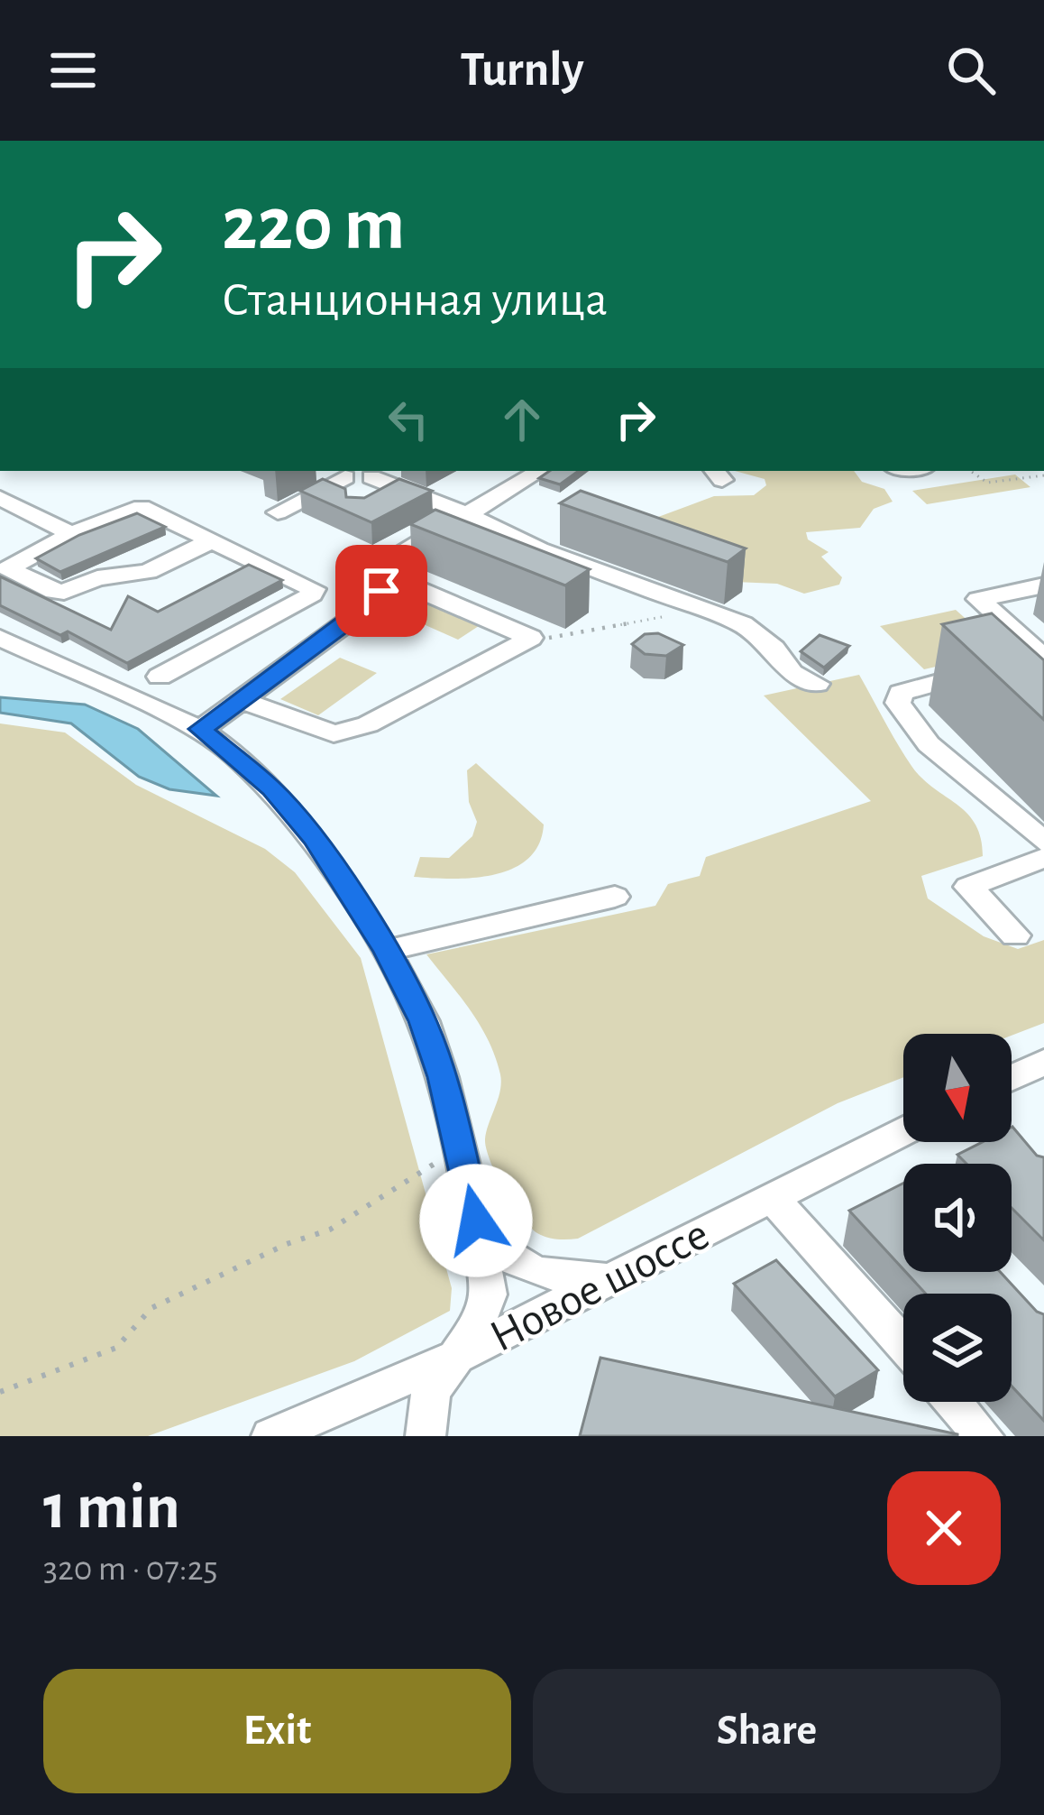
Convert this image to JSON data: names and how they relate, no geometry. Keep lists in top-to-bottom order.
{
  "streets": {
    "street": ["Новое шоссе"]
  },
  "north": "bottom",
  "page": {
    "header": "Turnly",
    "turn": ["220 m", "Станционная улица"],
    "heading": ["1 min", "320 m · 07:25"],
    "buttons": ["Exit", "Share"]
  }
}
